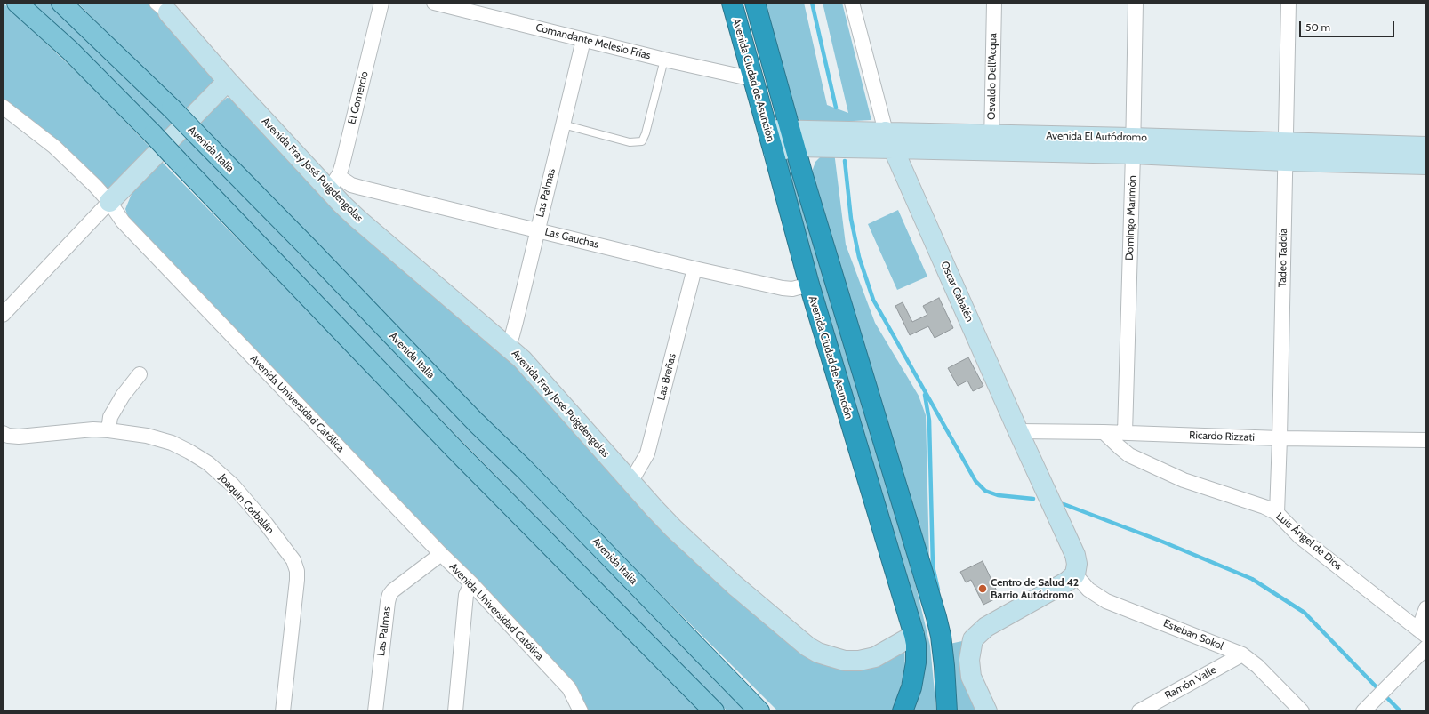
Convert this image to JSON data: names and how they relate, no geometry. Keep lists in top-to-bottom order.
{
  "streets": {
    "highway": ["Avenida Ciudad de Asunción"],
    "main road": ["Avenida Italia"],
    "street": [
      "Comandante Melesio Frías",
      "Osvaldo Dell'Acqua",
      "El Comercio",
      "Avenida El Autódromo",
      "Avenida Fray José Puigdengolas",
      "Las Palmas",
      "Domingo Marimón",
      "Las Gauchas",
      "Tadeo Taddía",
      "Oscar Cabalén",
      "Las Breñas",
      "Avenida Universidad Católica",
      "Ricardo Rizzati",
      "Joaquín Corbalán",
      "Luis Ángel de Dios",
      "Esteban Sokol",
      "Ramón Valle"
    ]
  },
  "crossings": [
    ["Comandante Melesio Frías", "Avenida Ciudad de Asunción"],
    ["Comandante Melesio Frías", "Las Palmas"],
    ["Osvaldo Dell'Acqua", "Avenida El Autódromo"],
    ["Avenida Ciudad de Asunción", "Avenida El Autódromo"],
    ["Avenida Ciudad de Asunción", "Avenida Fray José Puigdengolas"],
    ["Avenida Ciudad de Asunción", "Las Gauchas"],
    ["El Comercio", "Avenida Fray José Puigdengolas"],
    ["El Comercio", "Las Gauchas"],
    ["Avenida El Autódromo", "Domingo Marimón"],
    ["Avenida El Autódromo", "Tadeo Taddía"],
    ["Avenida El Autódromo", "Oscar Cabalén"],
    ["Avenida Fray José Puigdengolas", "Las Palmas"],
    ["Avenida Fray José Puigdengolas", "Las Gauchas"],
    ["Avenida Fray José Puigdengolas", "Las Breñas"],
    ["Las Palmas", "Las Gauchas"],
    ["Las Palmas", "Avenida Universidad Católica"],
    ["Domingo Marimón", "Ricardo Rizzati"],
    ["Las Gauchas", "Las Breñas"],
    ["Tadeo Taddía", "Ricardo Rizzati"],
    ["Tadeo Taddía", "Luis Ángel de Dios"],
    ["Oscar Cabalén", "Ricardo Rizzati"],
    ["Oscar Cabalén", "Esteban Sokol"],
    ["Ricardo Rizzati", "Luis Ángel de Dios"],
    ["Esteban Sokol", "Ramón Valle"]
  ],
  "places": ["Centro de Salud 42 Barrio Autódromo"],
  "scale_bar": "50 m"
}
